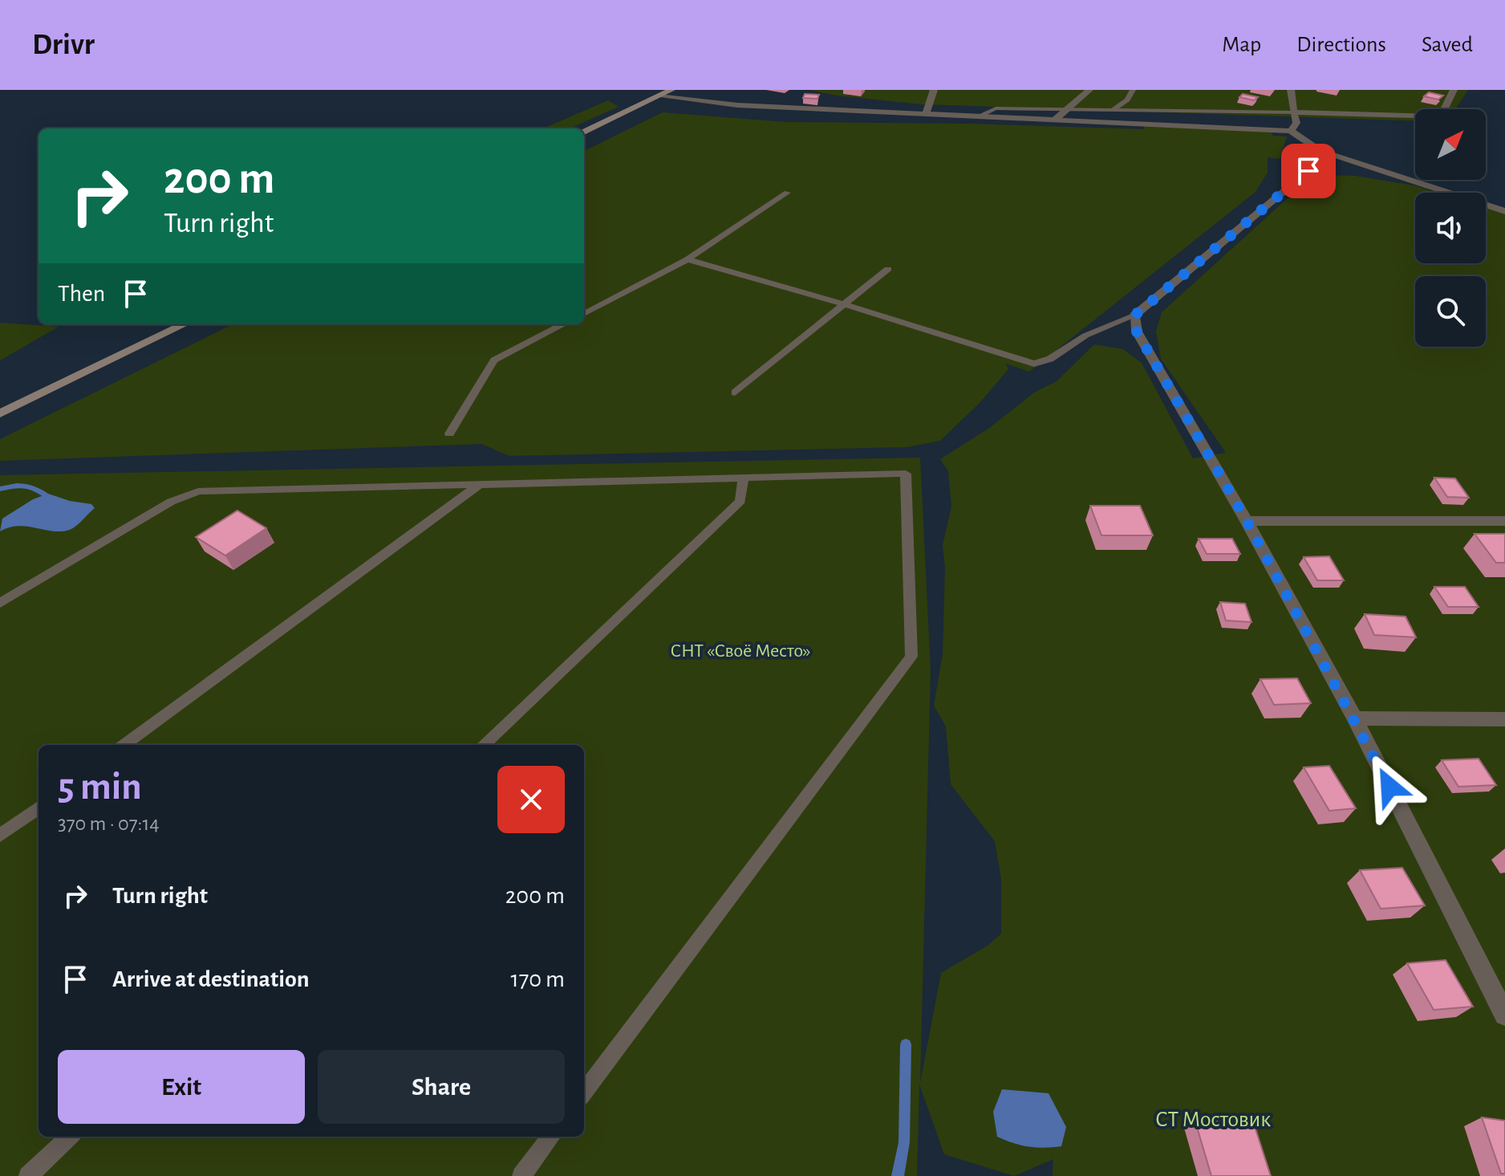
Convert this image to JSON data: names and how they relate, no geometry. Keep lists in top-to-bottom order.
{
  "parks": ["СНТ «Своё Место»", "СТ Мостовик"],
  "north": "top right",
  "page": {
    "header": "Drivr",
    "nav": ["Map", "Directions", "Saved"],
    "turn": ["200 m", "Turn right"],
    "then": "Then",
    "heading": ["5 min", "370 m · 07:14"],
    "list": [
      {
        "name": "Turn right",
        "value": "200 m"
      },
      {
        "name": "Arrive at destination",
        "value": "170 m"
      }
    ],
    "buttons": ["Exit", "Share"]
  }
}
